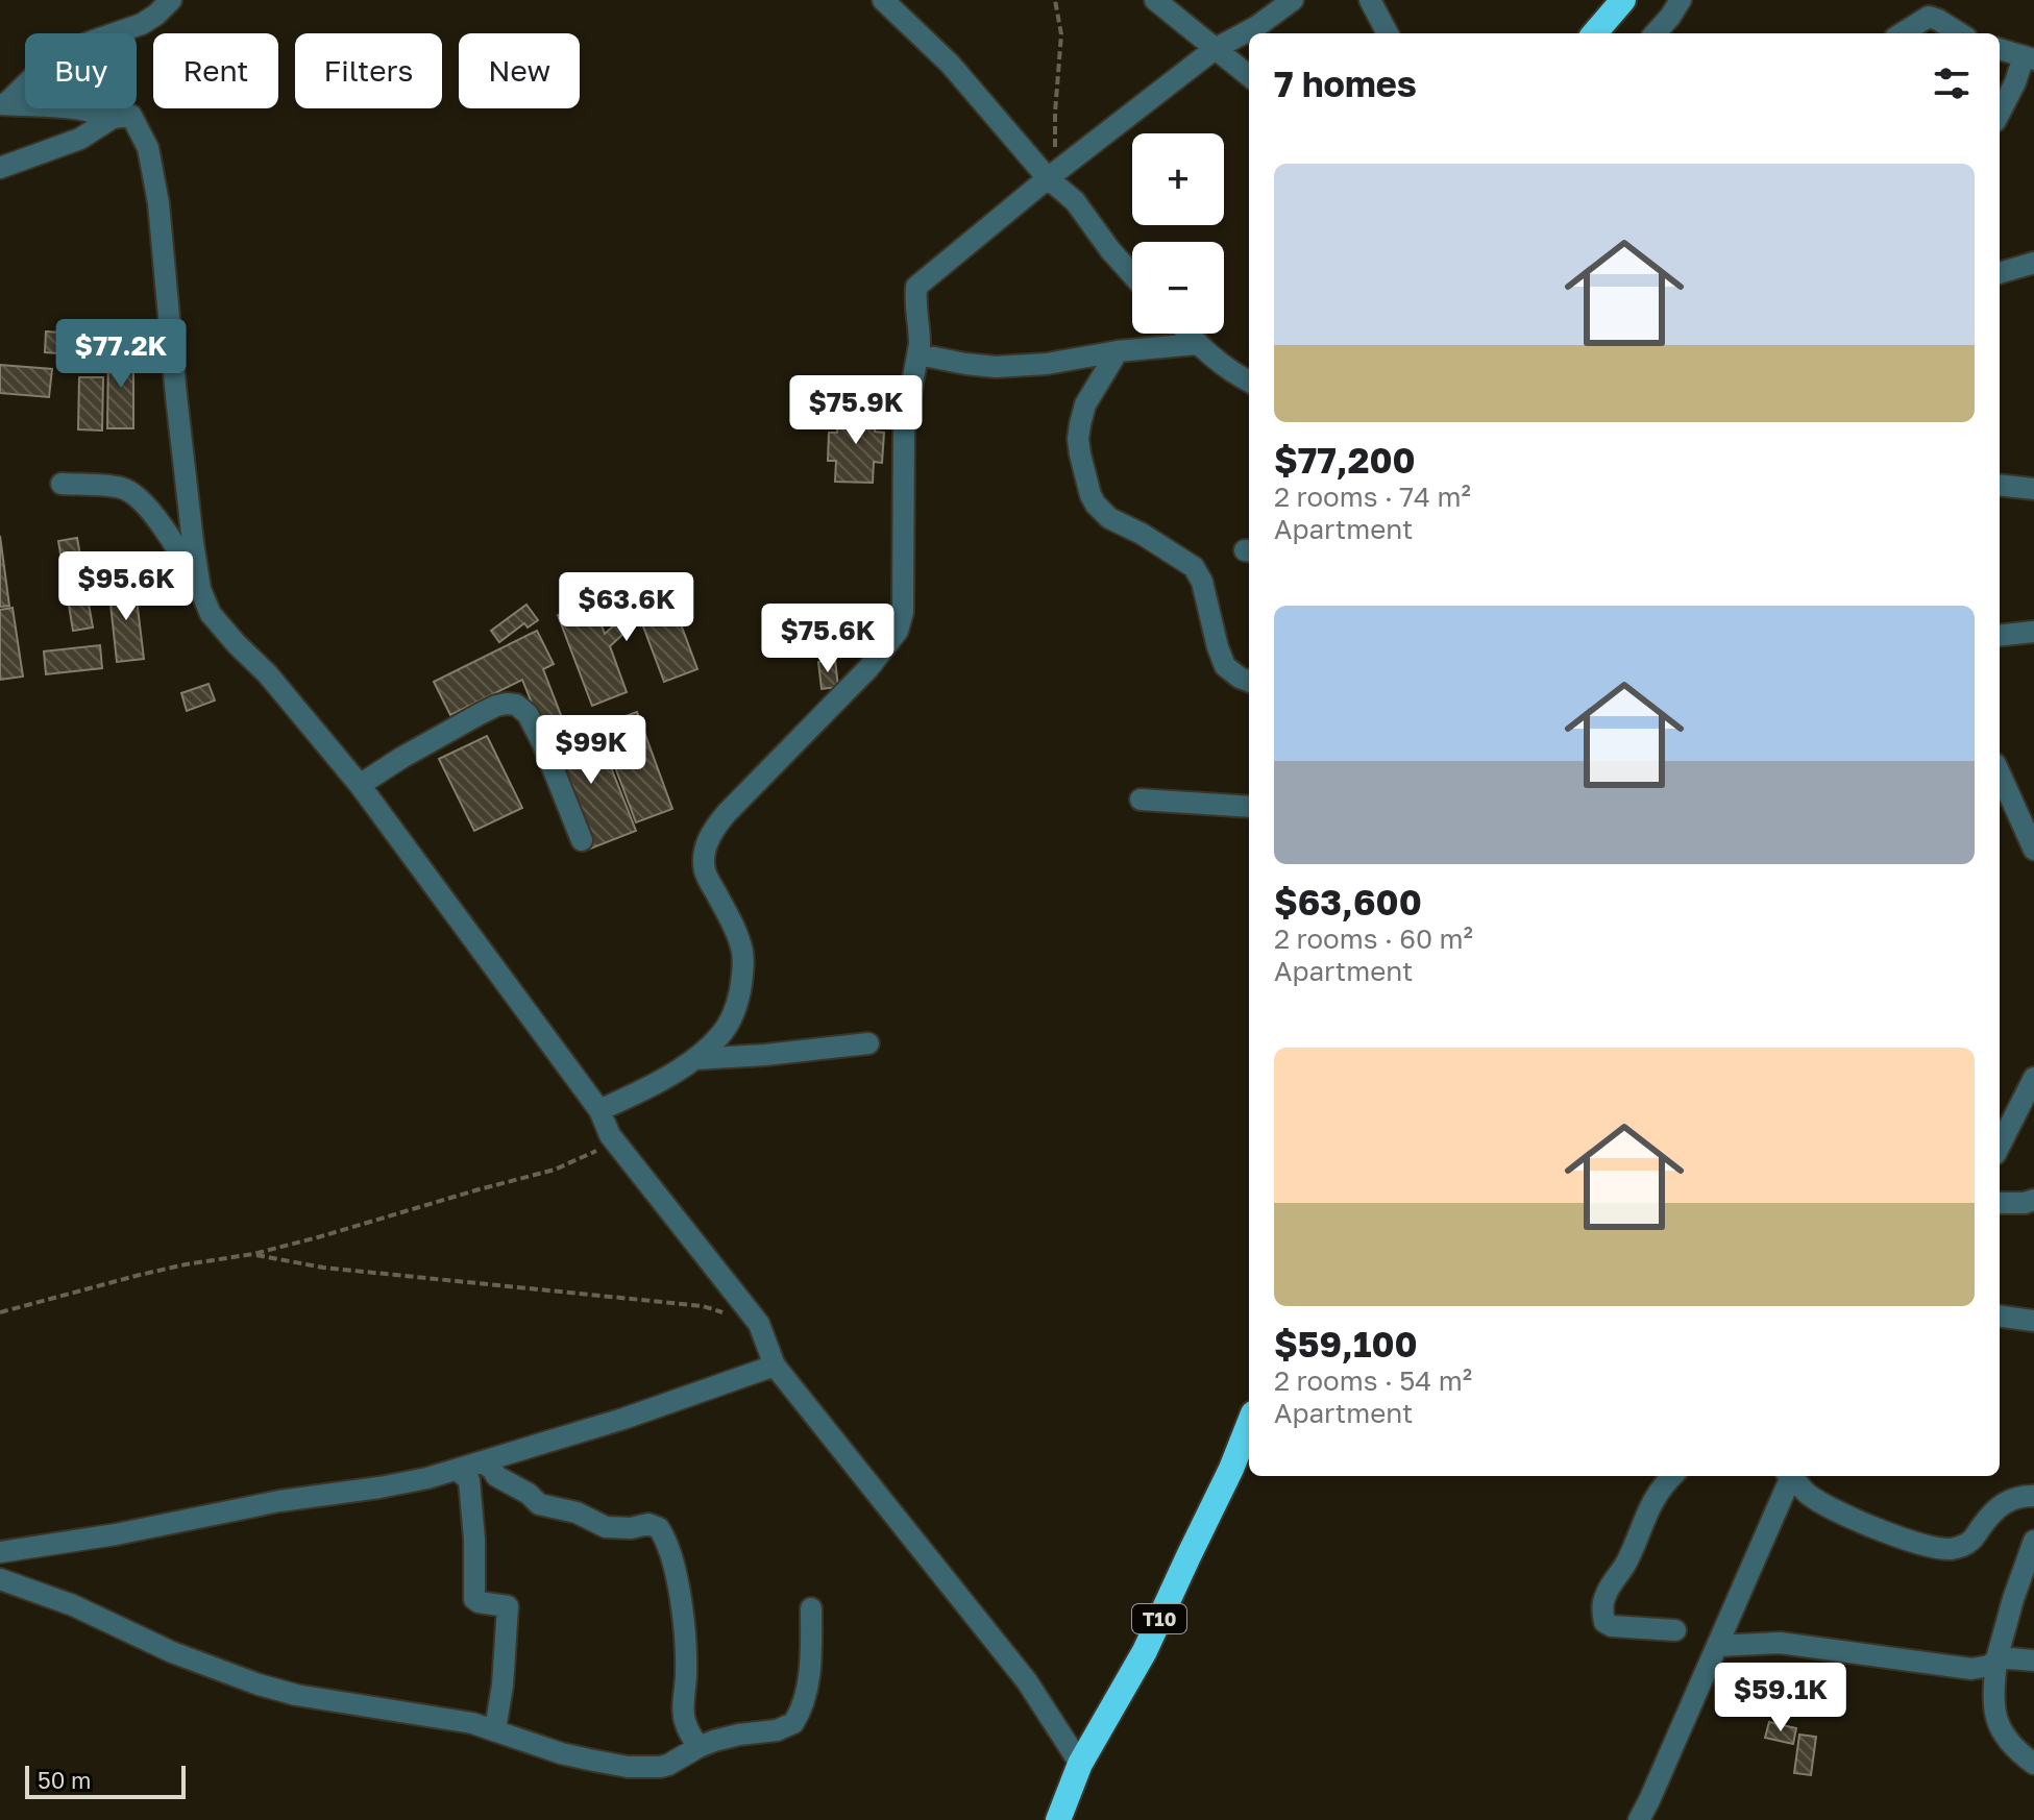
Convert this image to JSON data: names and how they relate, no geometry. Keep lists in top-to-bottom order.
{
  "streets": {
    "highway": ["T10"]
  },
  "scale_bar": "50 m",
  "page": {
    "chip": [
      "Buy",
      "Rent",
      "Filters",
      "New"
    ],
    "heading": "7 homes",
    "map_buttons": ["+", "−"],
    "list": [
      {
        "name": "$77,200",
        "note": "2 rooms · 74 m² · Apartment"
      },
      {
        "name": "$63,600",
        "note": "2 rooms · 60 m² · Apartment"
      },
      {
        "name": "$59,100",
        "note": "2 rooms · 54 m² · Apartment"
      }
    ],
    "price": [
      "$77.2K",
      "$75.9K",
      "$95.6K",
      "$63.6K",
      "$75.6K",
      "$99K",
      "$59.1K"
    ],
    "scale": "50 m"
  }
}
